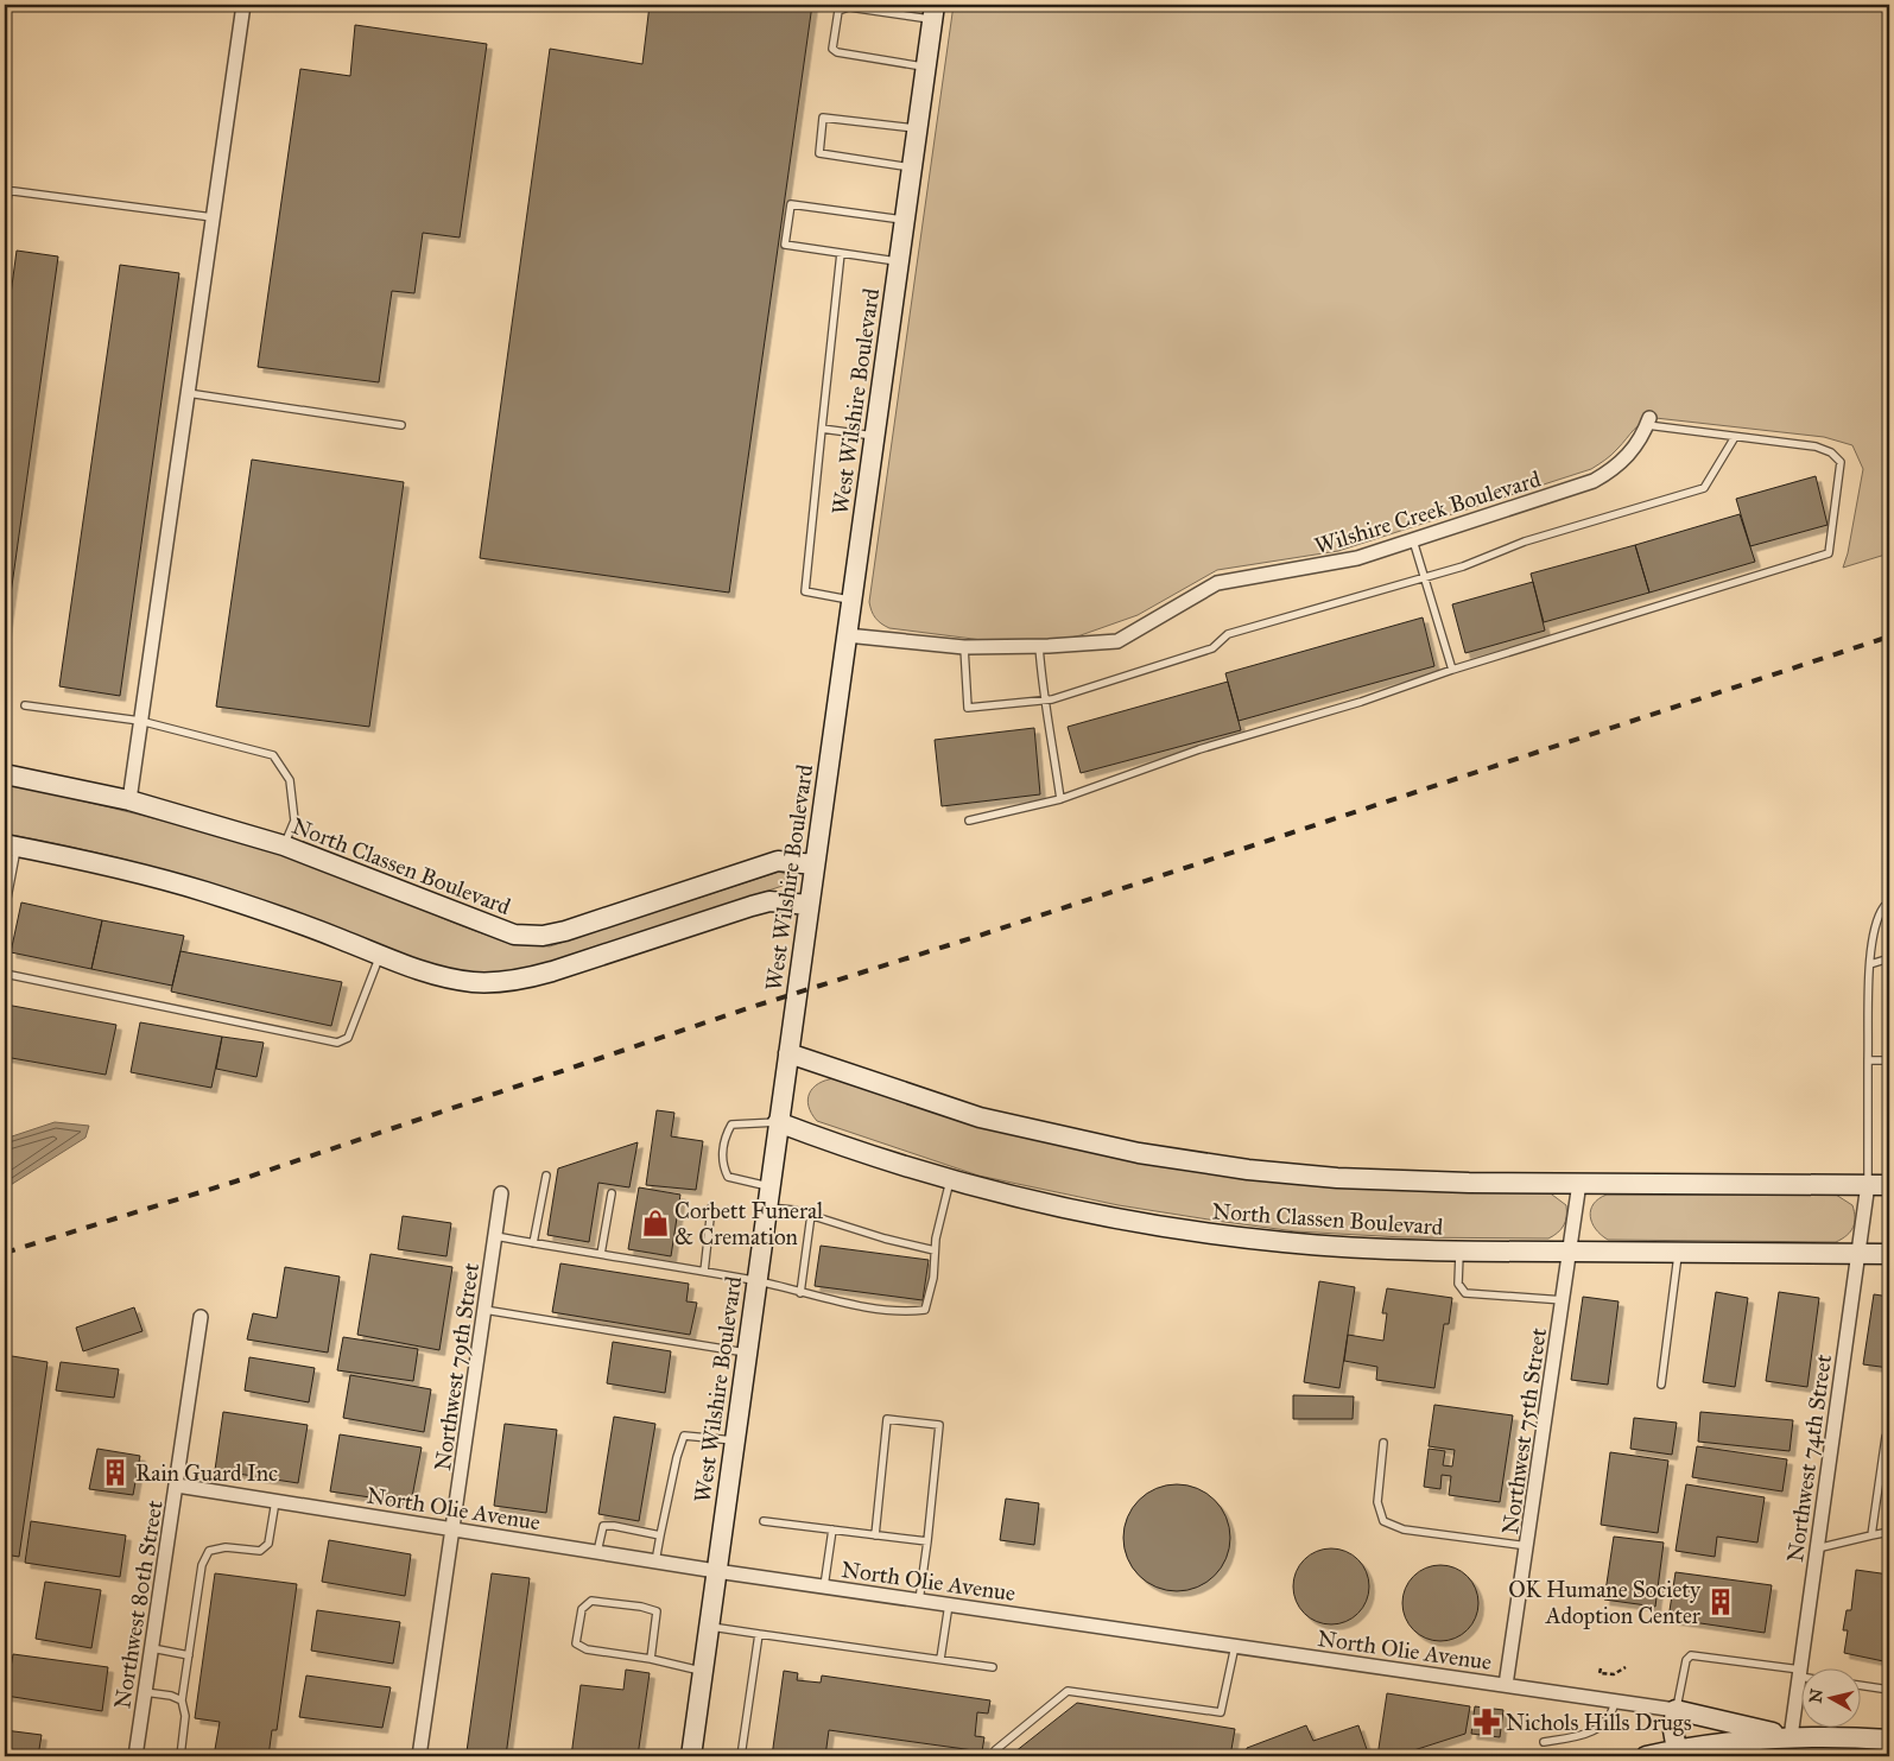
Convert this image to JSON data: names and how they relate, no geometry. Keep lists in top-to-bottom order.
{
  "streets": {
    "street": [
      "West Wilshire Boulevard",
      "Wilshire Creek Boulevard",
      "North Classen Boulevard",
      "Northwest 79th Street",
      "Northwest 75th Street",
      "Northwest 74th Street",
      "North Olie Avenue",
      "Northwest 80th Street"
    ]
  },
  "crossings": [
    ["West Wilshire Boulevard", "Wilshire Creek Boulevard"],
    ["West Wilshire Boulevard", "North Classen Boulevard"],
    ["West Wilshire Boulevard", "North Olie Avenue"],
    ["North Classen Boulevard", "Northwest 75th Street"],
    ["North Classen Boulevard", "Northwest 74th Street"],
    ["Northwest 79th Street", "North Olie Avenue"],
    ["Northwest 75th Street", "North Olie Avenue"],
    ["North Olie Avenue", "Northwest 80th Street"]
  ],
  "places": {
    "shop": ["Corbett Funeral & Cremation"],
    "building": ["Rain Guard Inc", "OK Humane Society Adoption Center"],
    "pharmacy": ["Nichols Hills Drugs"]
  },
  "north": "left"
}
